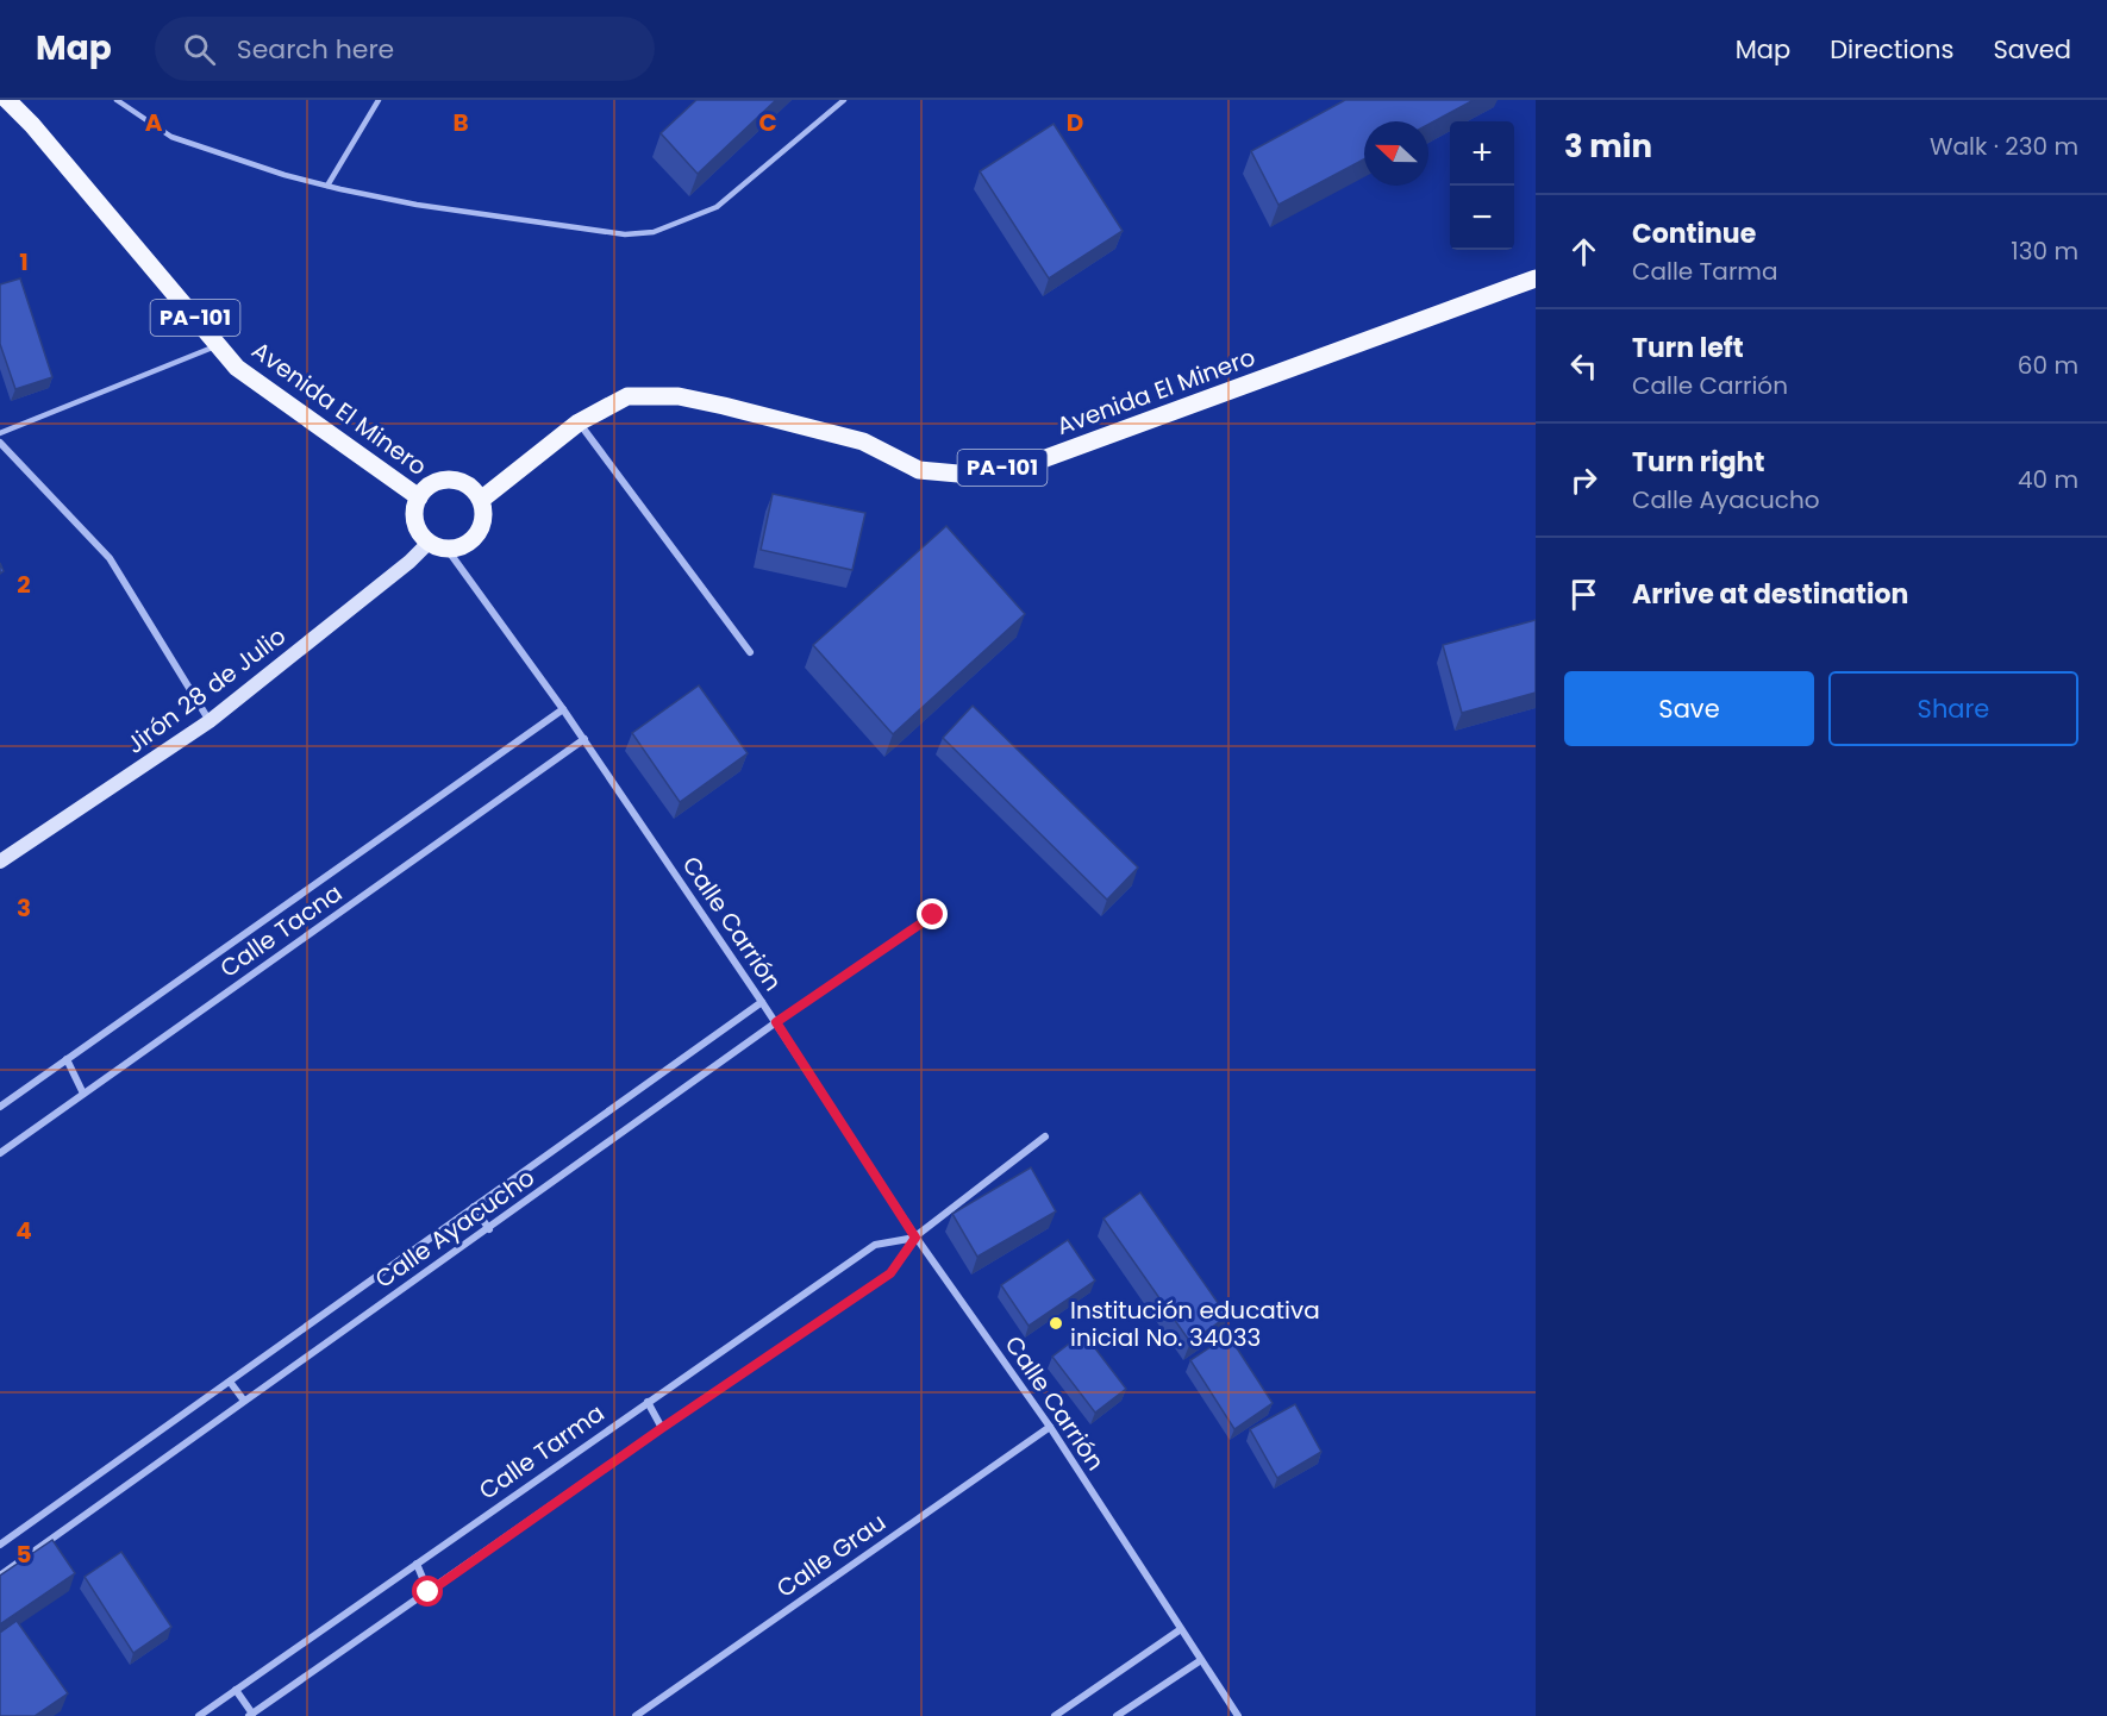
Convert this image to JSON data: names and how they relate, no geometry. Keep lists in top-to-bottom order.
{
  "streets": {
    "main road": ["PA-101", "Avenida El Minero"],
    "street": [
      "Jirón 28 de Julio",
      "Calle Carrión",
      "Calle Tacna",
      "Calle Ayacucho",
      "Calle Tarma",
      "Calle Grau"
    ]
  },
  "crossings": [
    ["Avenida El Minero", "Jirón 28 de Julio"],
    ["Avenida El Minero", "Calle Carrión"],
    ["Jirón 28 de Julio", "Calle Carrión"],
    ["Calle Carrión", "Calle Tacna"],
    ["Calle Carrión", "Calle Ayacucho"],
    ["Calle Carrión", "Calle Tarma"],
    ["Calle Carrión", "Calle Grau"]
  ],
  "places": ["Institución educativa inicial No. 34033"],
  "north": "left",
  "page": {
    "header": "Map",
    "search": "Search here",
    "nav": ["Map", "Directions", "Saved"],
    "heading": ["3 min", "Walk · 230 m"],
    "map_buttons": ["+", "−"],
    "list": [
      ["Continue", "Calle Tarma", "130 m"],
      ["Turn left", "Calle Carrión", "60 m"],
      ["Turn right", "Calle Ayacucho", "40 m"],
      "Arrive at destination"
    ],
    "buttons": ["Save", "Share"]
  },
  "grid": {
    "columns": [
      "A",
      "B",
      "C",
      "D"
    ],
    "rows": [
      "1",
      "2",
      "3",
      "4",
      "5"
    ]
  }
}
